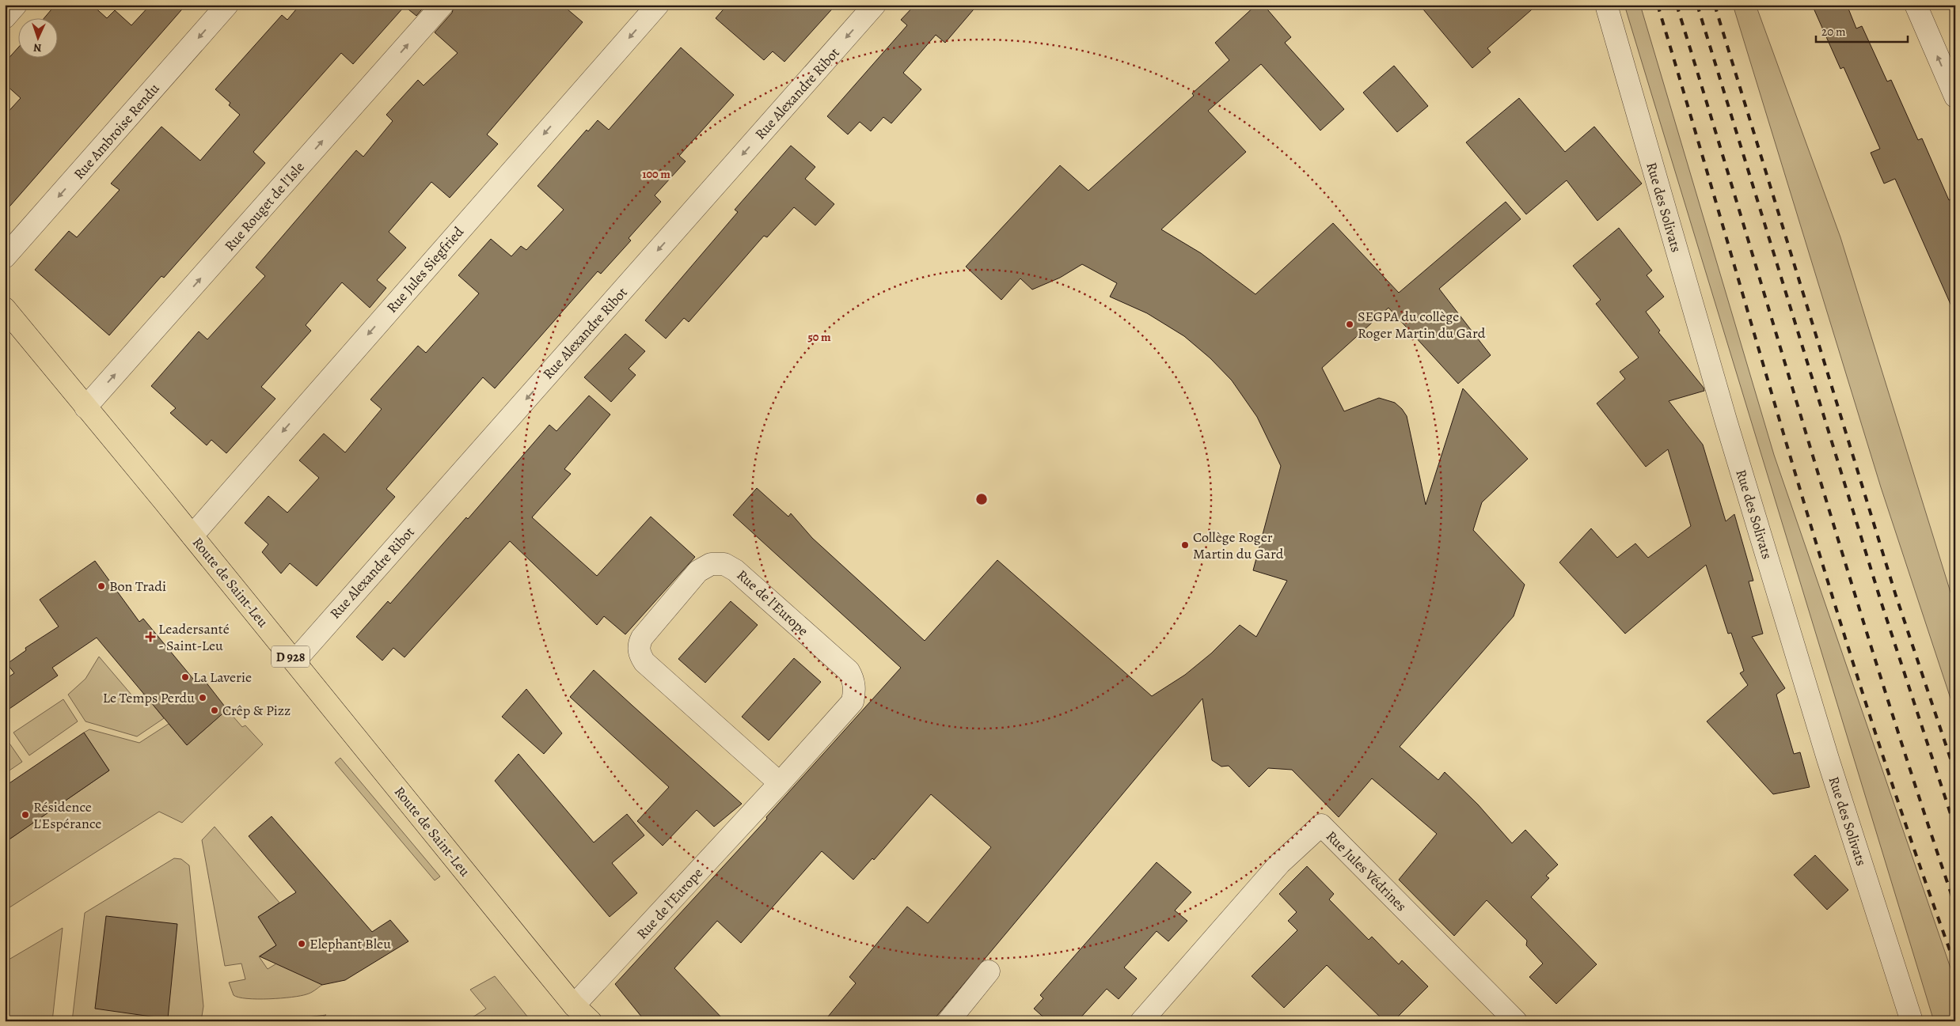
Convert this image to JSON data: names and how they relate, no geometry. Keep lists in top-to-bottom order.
{
  "streets": {
    "main road": ["Route de Saint-Leu", "D 928"],
    "street": [
      "Rue Alexandre Ribot",
      "Rue Ambroise Rendu",
      "Rue Rouget de l'Isle",
      "Rue des Solivats",
      "Rue Jules Siegfried",
      "Rue de l'Europe",
      "Rue Jules Védrines"
    ]
  },
  "crossings": [
    ["Rue Alexandre Ribot", "Route de Saint-Leu"],
    ["Rue Rouget de l'Isle", "Route de Saint-Leu"],
    ["Rue Jules Siegfried", "Route de Saint-Leu"],
    ["Route de Saint-Leu", "Rue de l'Europe"]
  ],
  "one_way": [
    "Rue Alexandre Ribot",
    "Rue Ambroise Rendu",
    "Rue Rouget de l'Isle",
    "Rue Jules Siegfried"
  ],
  "places": {
    "other": [
      "SEGPA du collège Roger Martin du Gard",
      "Collège Roger Martin du Gard",
      "Bon Tradi",
      "La Laverie",
      "Le Temps Perdu",
      "Crêp & Pizz",
      "Résidence L'Espérance",
      "Elephant Bleu"
    ],
    "health": ["Leadersanté - Saint-Leu"]
  },
  "scale_bar": "20 m",
  "north": "bottom",
  "rings": ["100 m", "50 m"]
}
